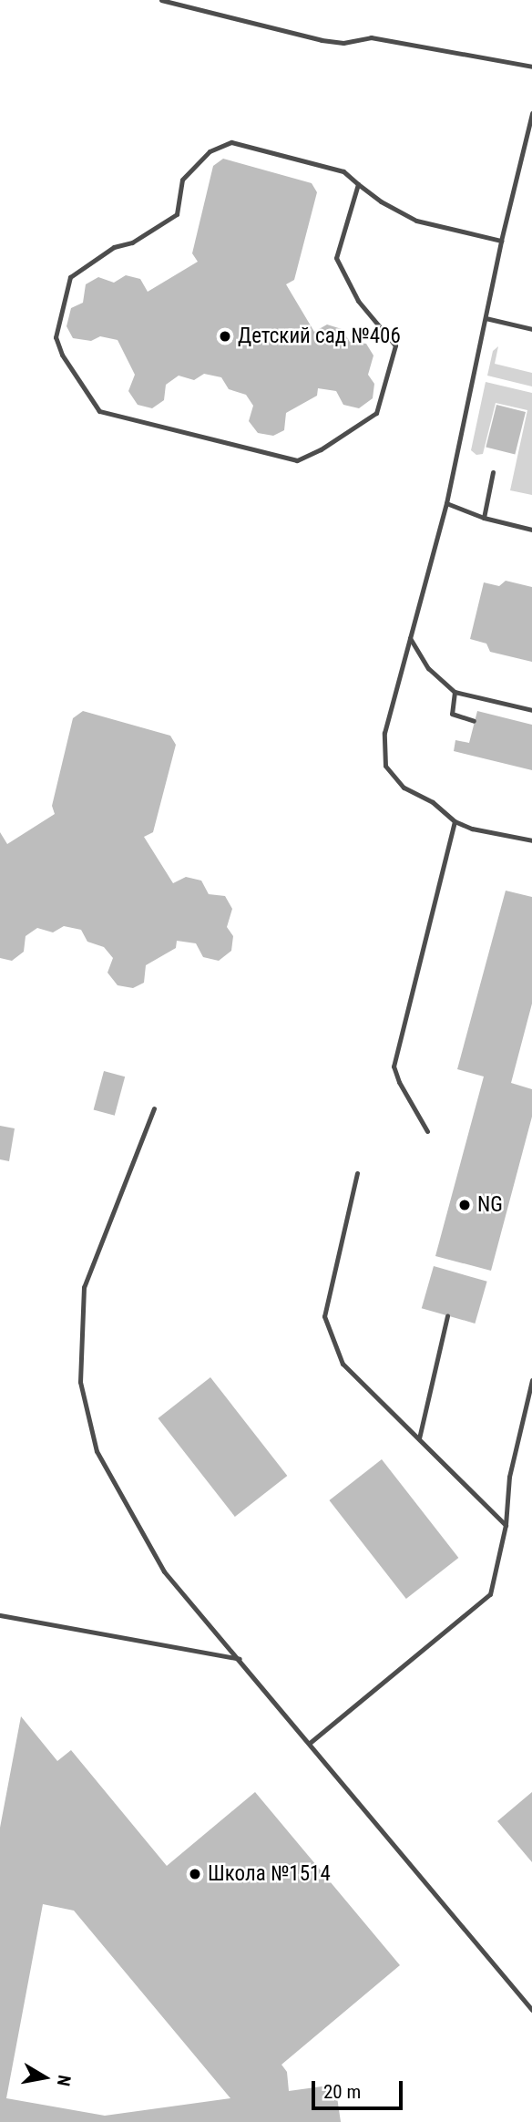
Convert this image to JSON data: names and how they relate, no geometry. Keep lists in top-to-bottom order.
{
  "places": ["Детский сад №406", "NG", "Школа №1514"],
  "scale_bar": "20 m",
  "north": "right"
}
